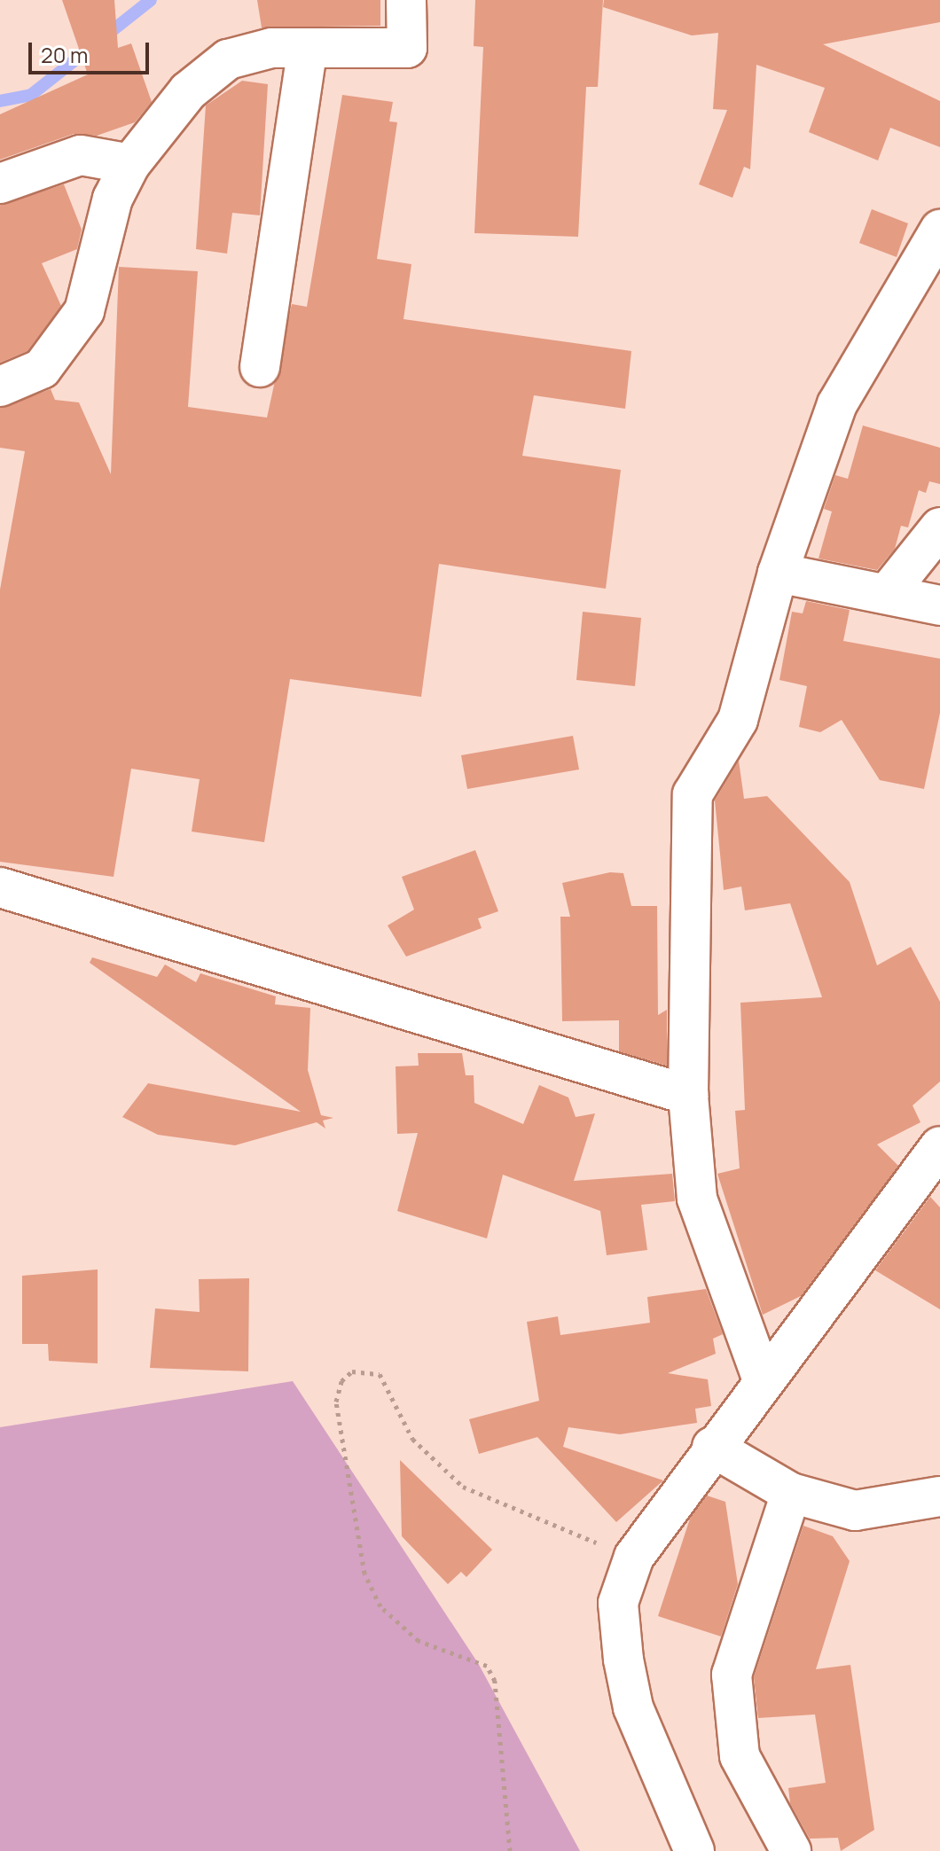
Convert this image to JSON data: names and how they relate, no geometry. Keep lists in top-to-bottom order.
{
  "scale_bar": "20 m"
}
